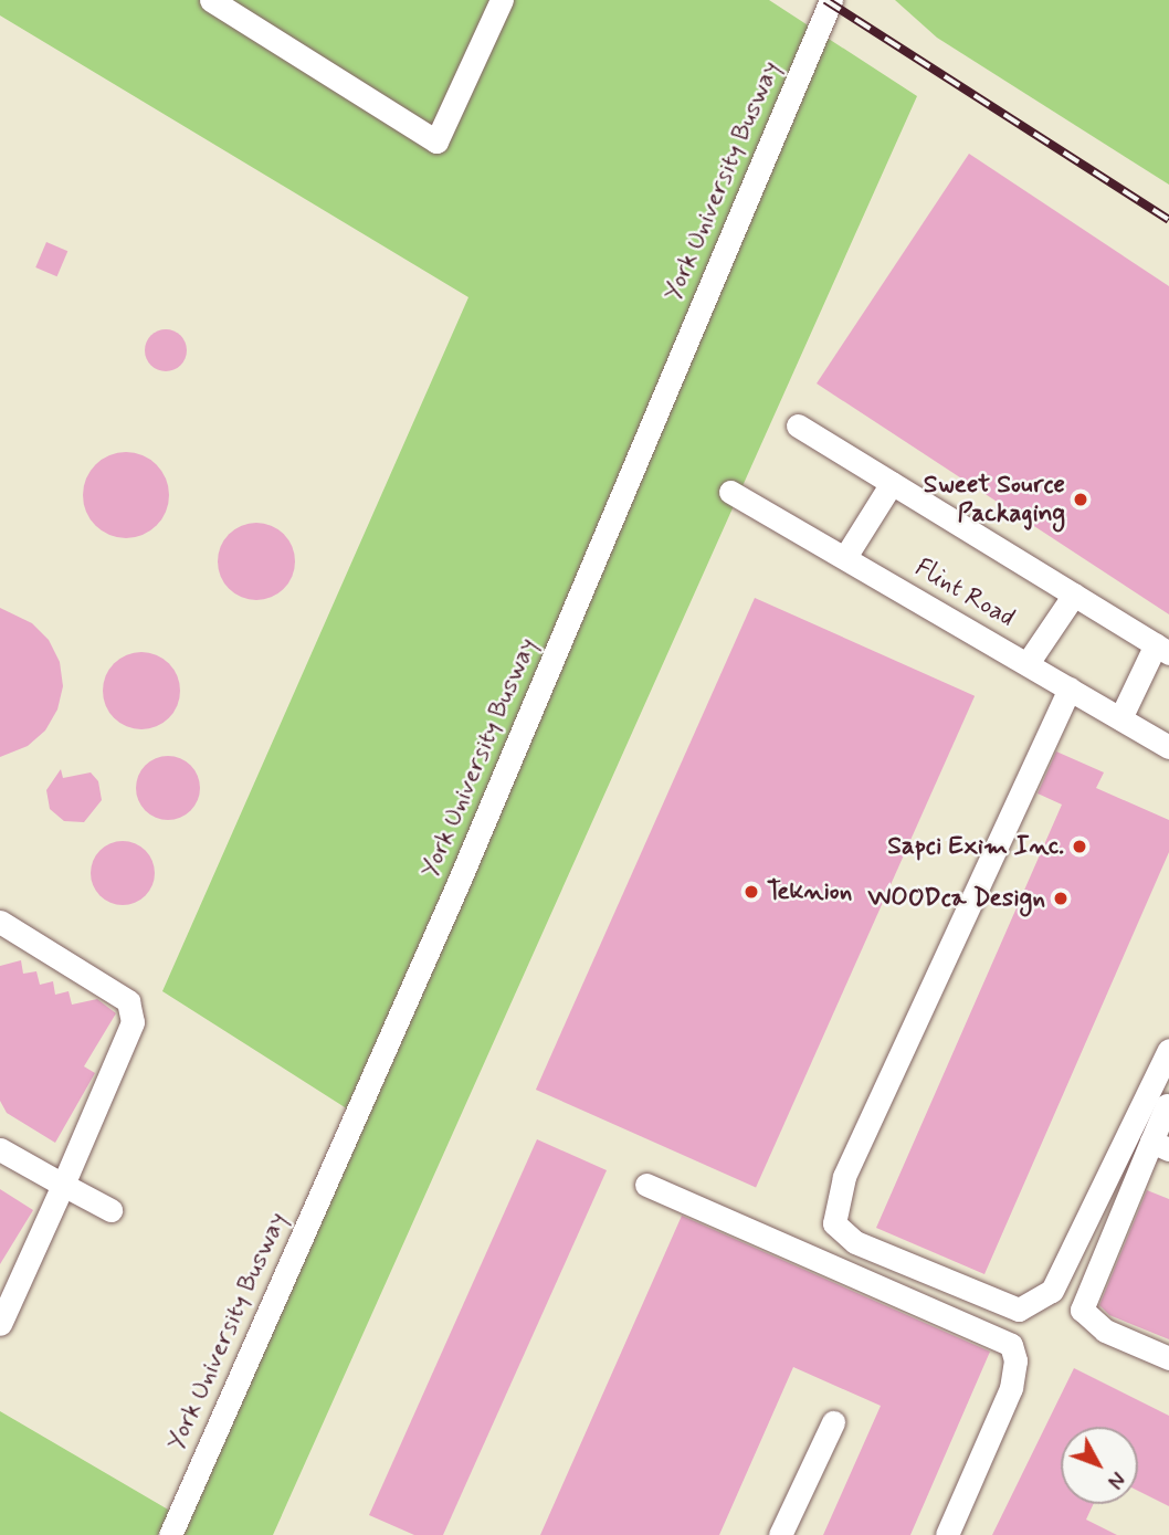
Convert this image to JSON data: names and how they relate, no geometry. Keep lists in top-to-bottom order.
{
  "streets": {
    "street": ["York University Busway", "Flint Road"]
  },
  "places": [
    "Sweet Source Packaging",
    "Sapci Exim Inc.",
    "Teknion",
    "WOODca Design"
  ],
  "north": "bottom right"
}
